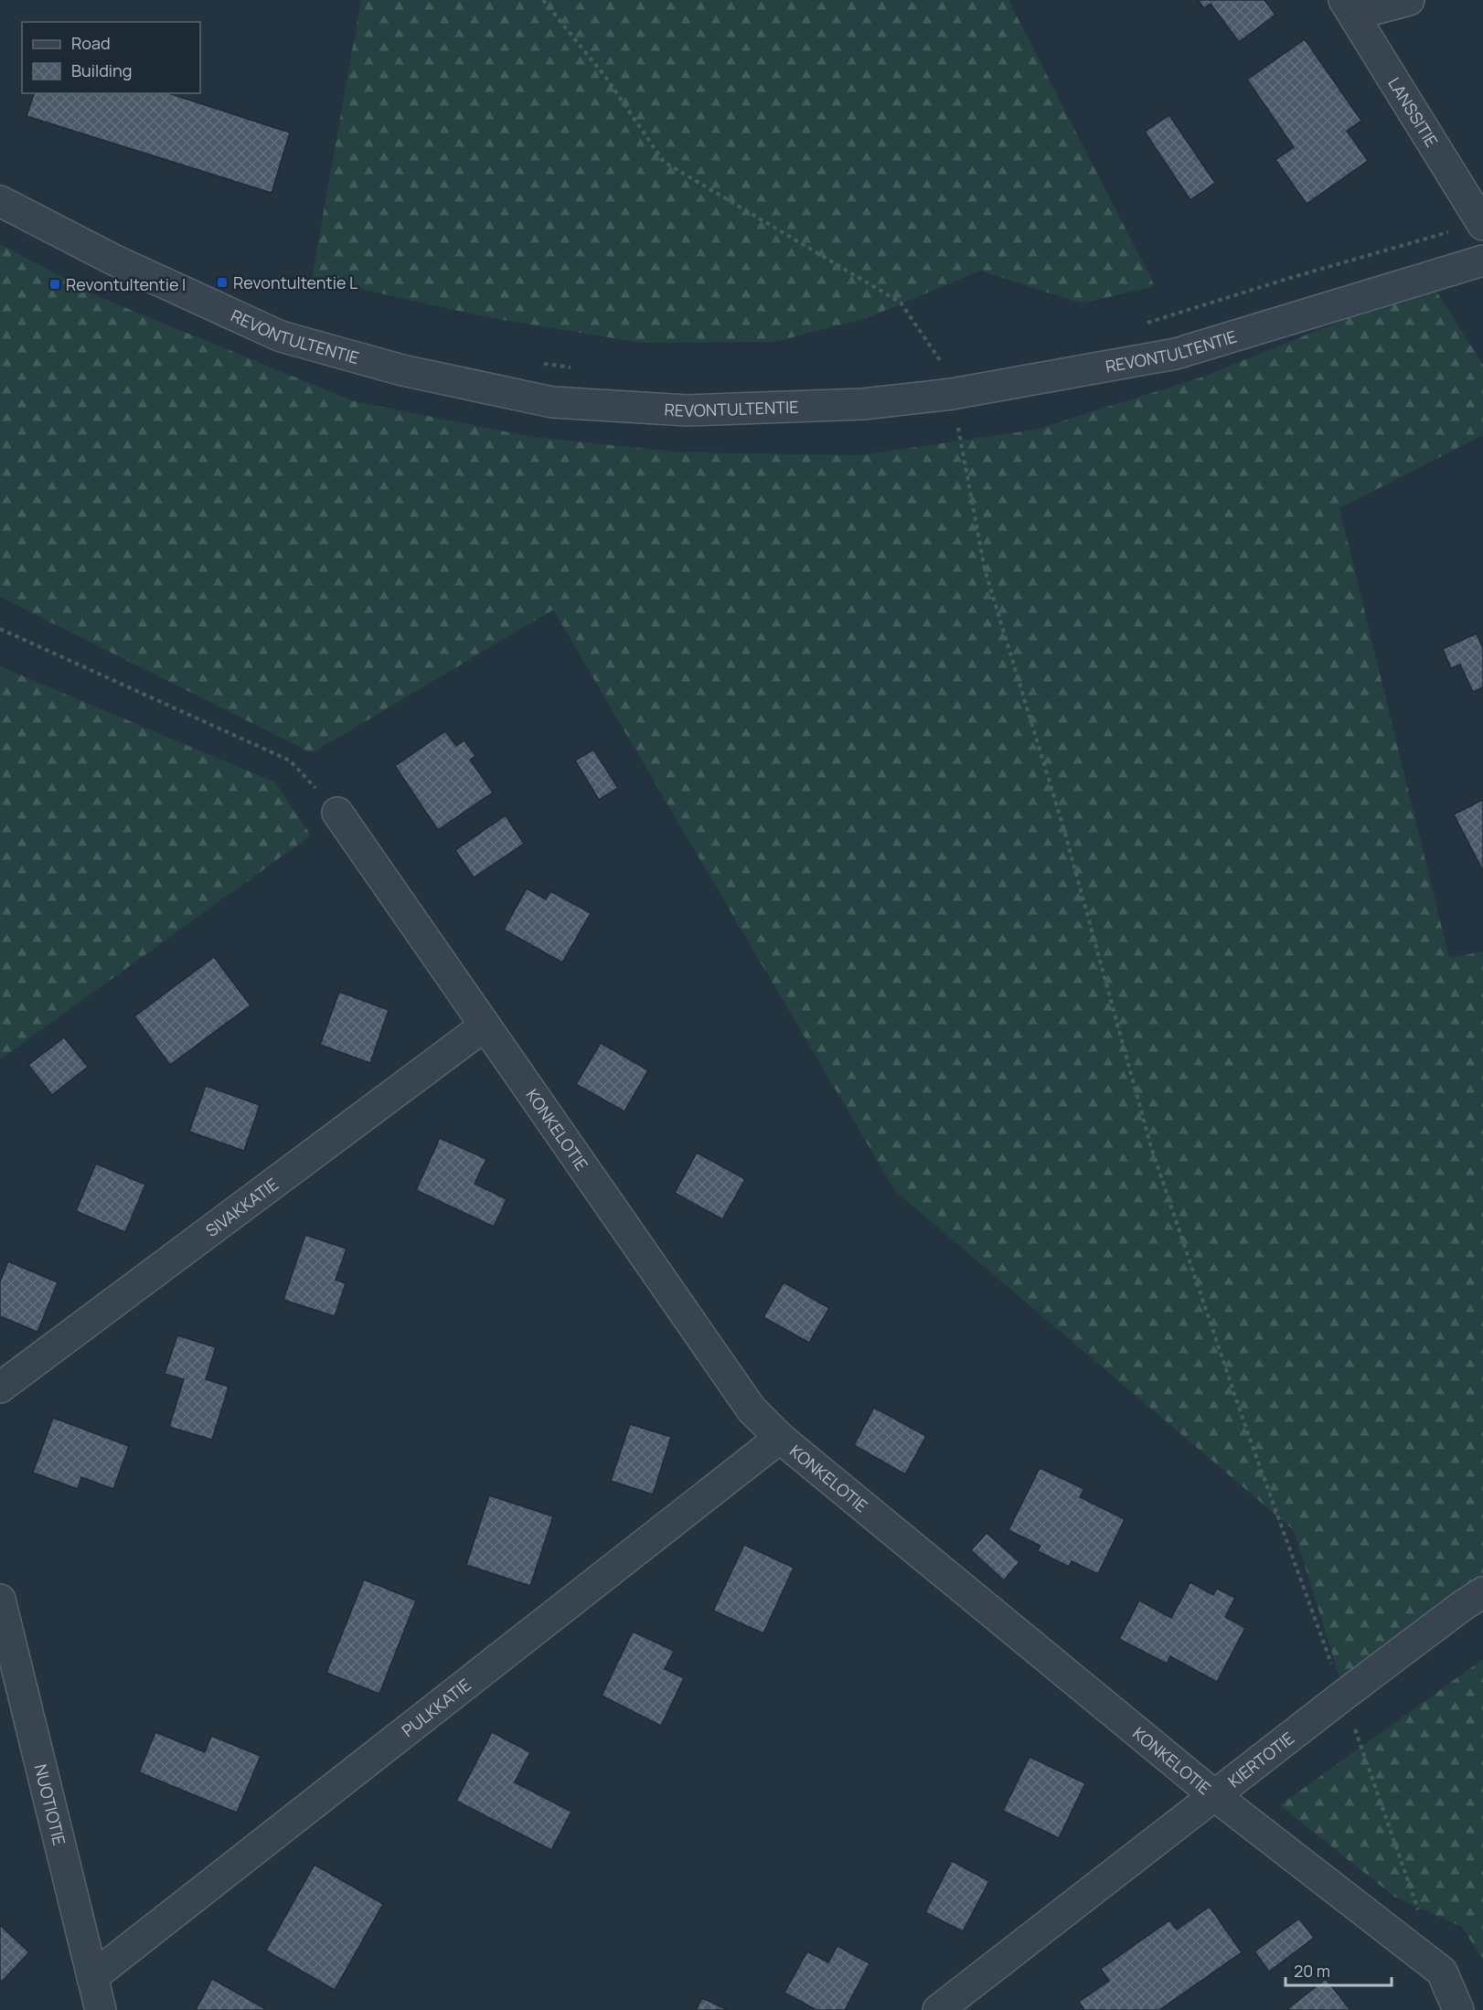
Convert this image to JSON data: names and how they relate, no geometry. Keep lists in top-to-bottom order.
{
  "streets": {
    "street": [
      "LANSSITIE",
      "REVONTULTENTIE",
      "KONKELOTIE",
      "SIVAKKATIE",
      "PULKKATIE",
      "KIERTOTIE",
      "NUOTIOTIE"
    ]
  },
  "crossings": [
    ["KONKELOTIE", "SIVAKKATIE"],
    ["KONKELOTIE", "PULKKATIE"],
    ["KONKELOTIE", "KIERTOTIE"],
    ["PULKKATIE", "NUOTIOTIE"]
  ],
  "places": {
    "transit": ["Revontultentie L", "Revontultentie I"]
  },
  "legend": ["Road", "Building"],
  "scale_bar": "20 m"
}
